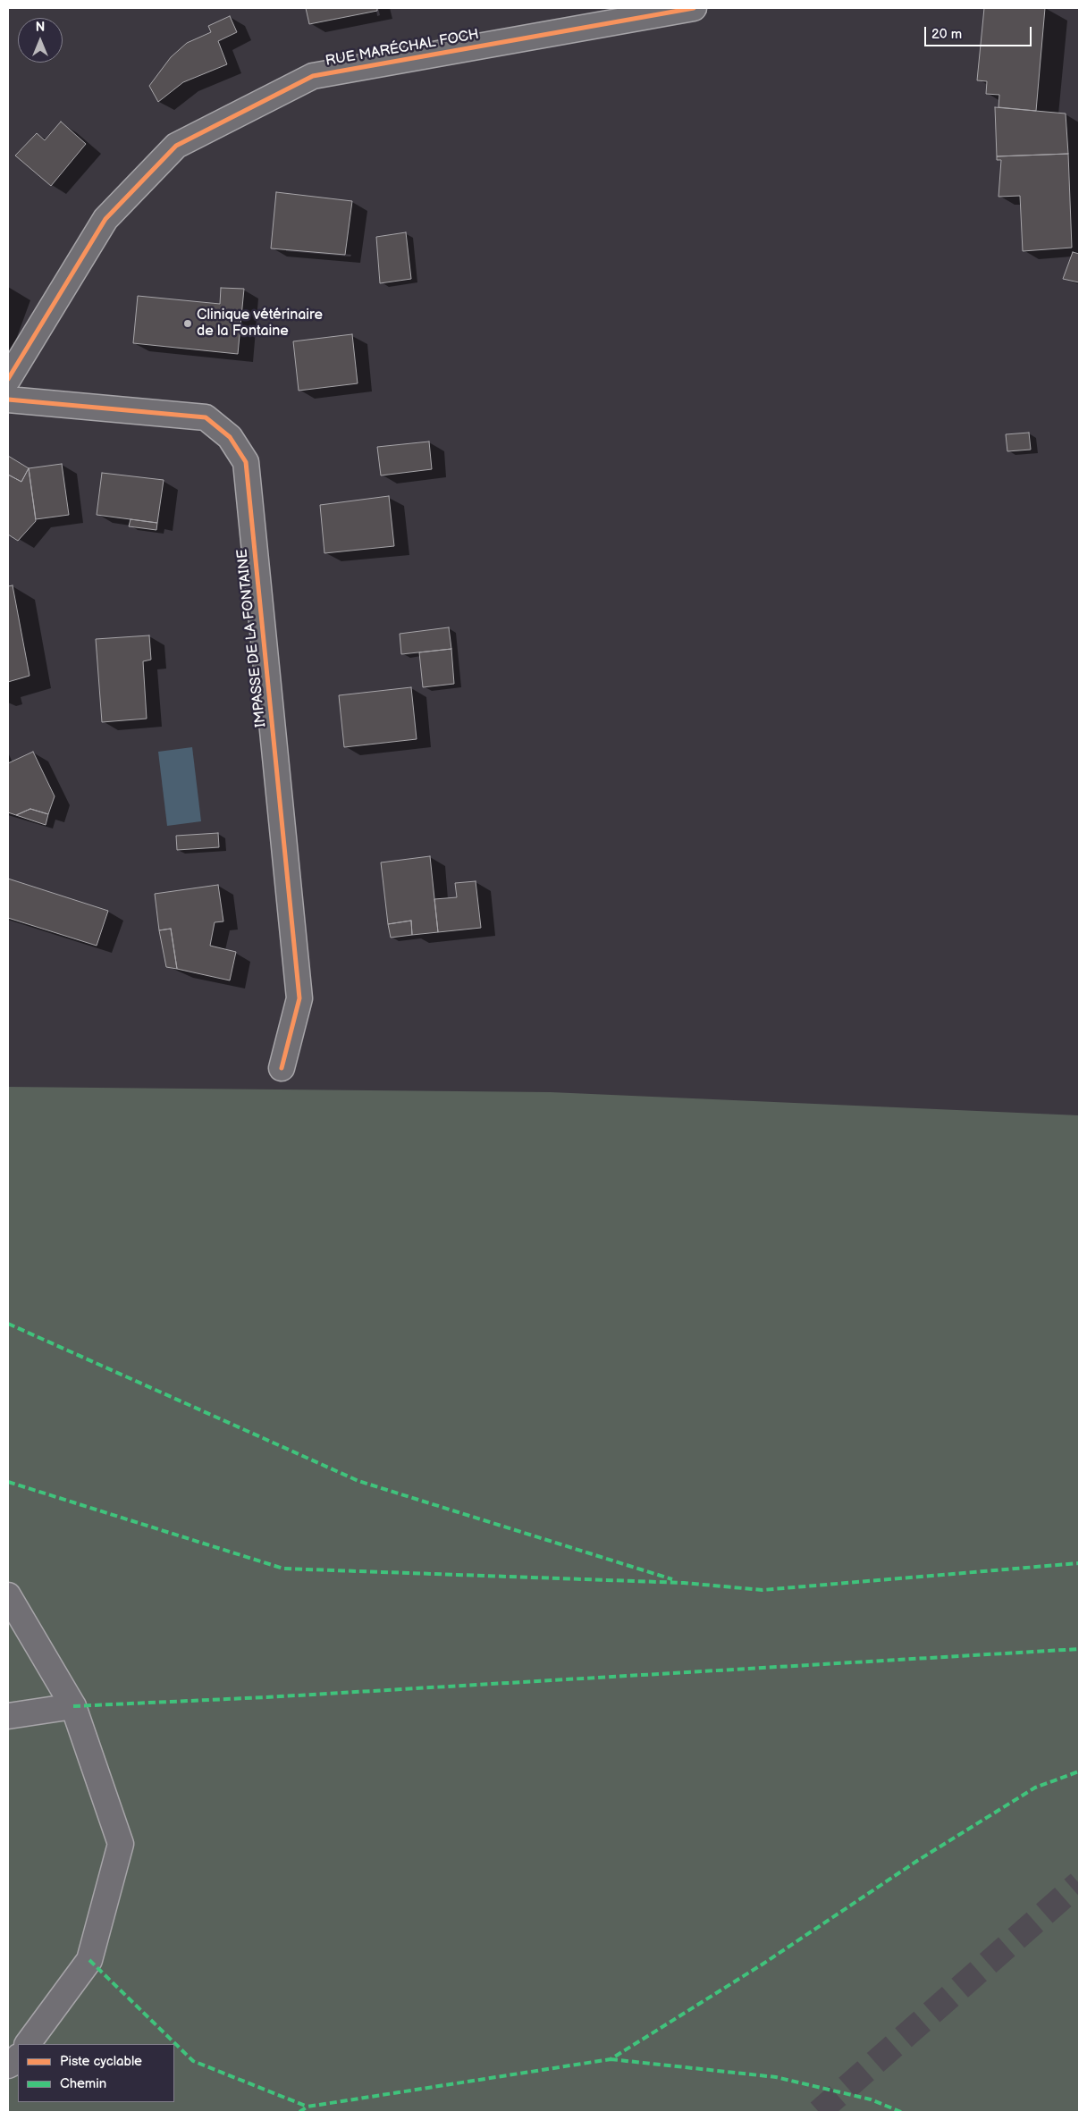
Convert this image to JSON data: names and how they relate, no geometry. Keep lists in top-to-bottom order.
{
  "streets": {
    "street": ["RUE MARÉCHAL FOCH", "IMPASSE DE LA FONTAINE"]
  },
  "places": ["Clinique vétérinaire de la Fontaine"],
  "legend": ["Piste cyclable", "Chemin"],
  "scale_bar": "20 m",
  "north": "top"
}
